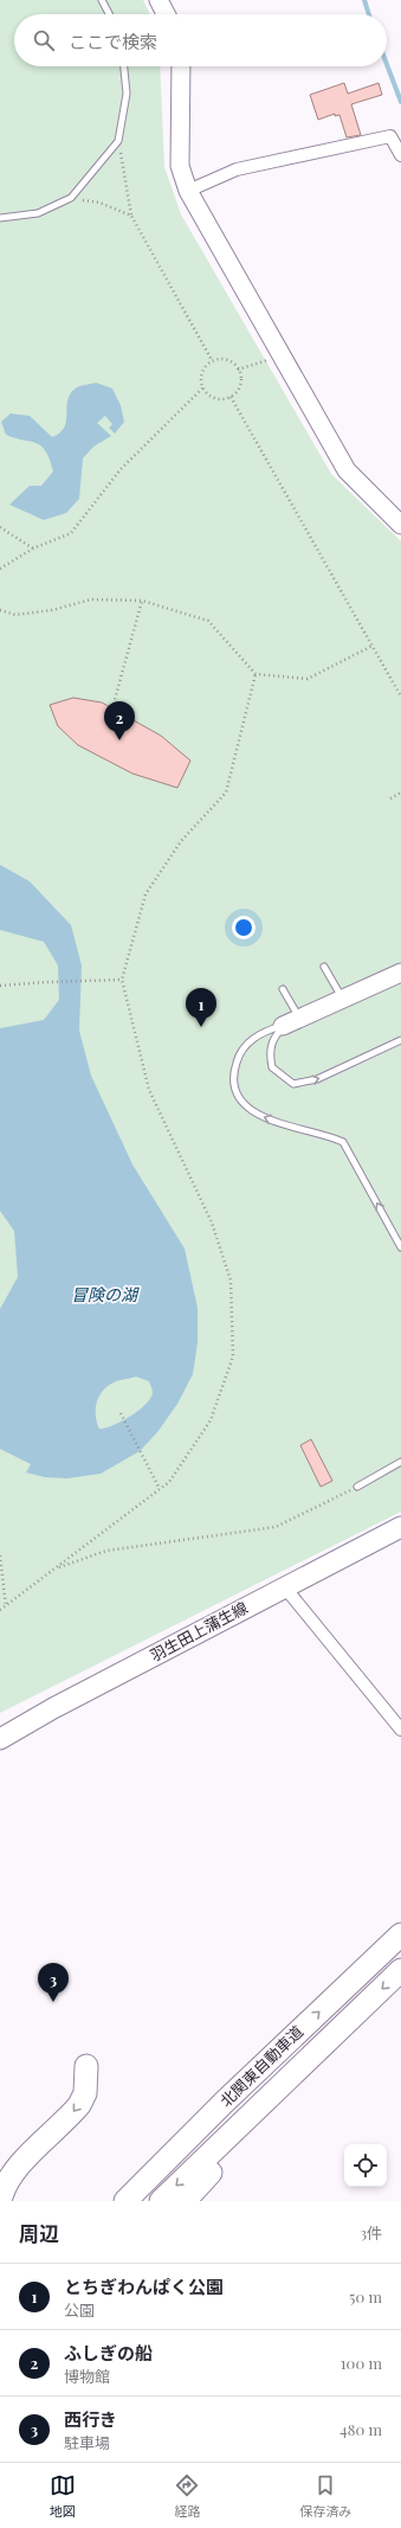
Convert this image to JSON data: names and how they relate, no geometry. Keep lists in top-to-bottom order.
{
  "streets": {
    "highway": ["北関東自動車道"],
    "main road": ["羽生田上蒲生線"]
  },
  "water": ["冒険の湖"],
  "page": {
    "search": "ここで検索",
    "pins": ["2", "1", "3"],
    "heading": ["周辺", "3件"],
    "list": [
      {
        "mark": "1",
        "name": "とちぎわんぱく公園",
        "note": "公園",
        "value": "50 m"
      },
      {
        "mark": "2",
        "name": "ふしぎの船",
        "note": "博物館",
        "value": "100 m"
      },
      {
        "mark": "3",
        "name": "西行き",
        "note": "駐車場",
        "value": "480 m"
      }
    ],
    "nav": ["地図", "経路", "保存済み"]
  }
}
